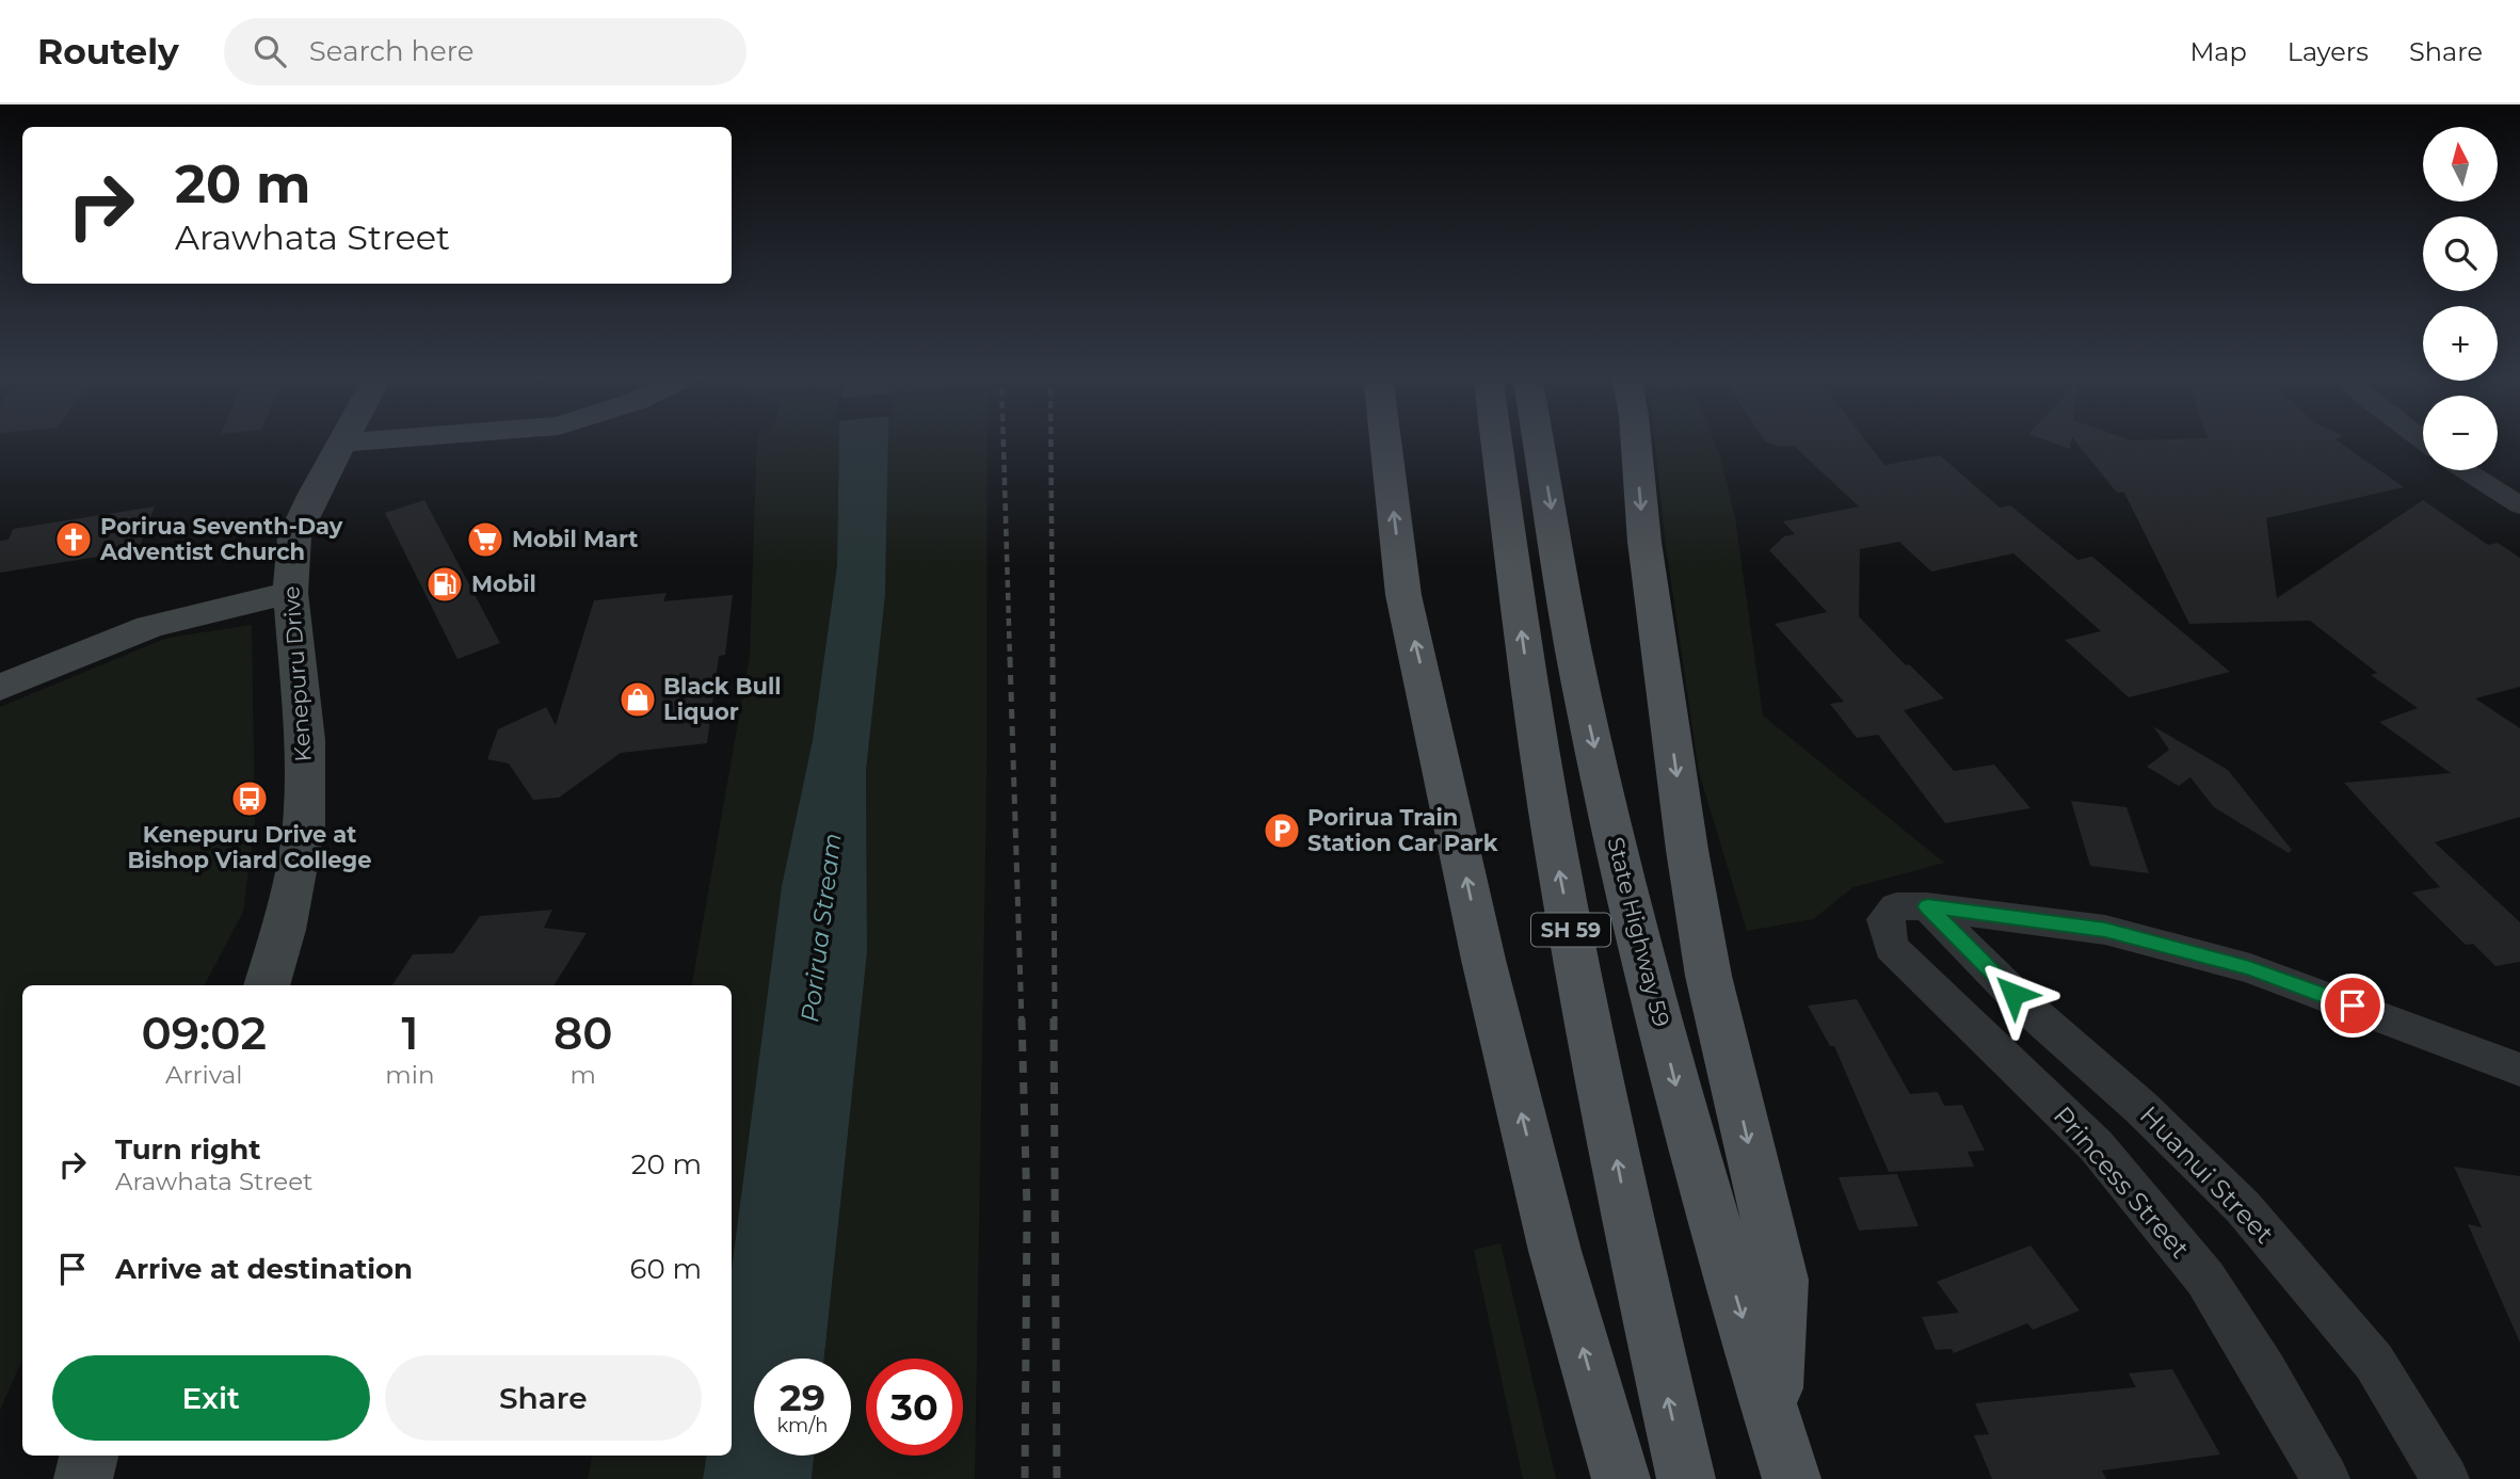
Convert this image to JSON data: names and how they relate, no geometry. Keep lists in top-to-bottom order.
{
  "streets": {
    "main road": ["Kenepuru Drive", "SH 59", "State Highway 59"],
    "street": ["Huanui Street", "Princess Street"]
  },
  "crossings": [
    ["Huanui Street", "Princess Street"]
  ],
  "water": ["Porirua Stream"],
  "places": {
    "church": ["Porirua Seventh-Day Adventist Church"],
    "supermarket": ["Mobil Mart"],
    "fuel station": ["Mobil"],
    "shop": ["Black Bull Liquor"],
    "bus stop": ["Kenepuru Drive at Bishop Viard College"],
    "parking": ["Porirua Train Station Car Park"]
  },
  "north": "top",
  "page": {
    "header": "Routely",
    "search": "Search here",
    "nav": ["Map", "Layers", "Share"],
    "map_buttons": ["+", "−"],
    "turn": ["20 m", "Arawhata Street"],
    "eta": [
      "09:02",
      "Arrival",
      "1",
      "min",
      "80",
      "m"
    ],
    "list": [
      {
        "name": "Turn right",
        "note": "Arawhata Street",
        "value": "20 m"
      },
      {
        "name": "Arrive at destination",
        "value": "60 m"
      }
    ],
    "buttons": ["Exit", "Share"],
    "speed": "29 km/h",
    "limit": "30"
  }
}
